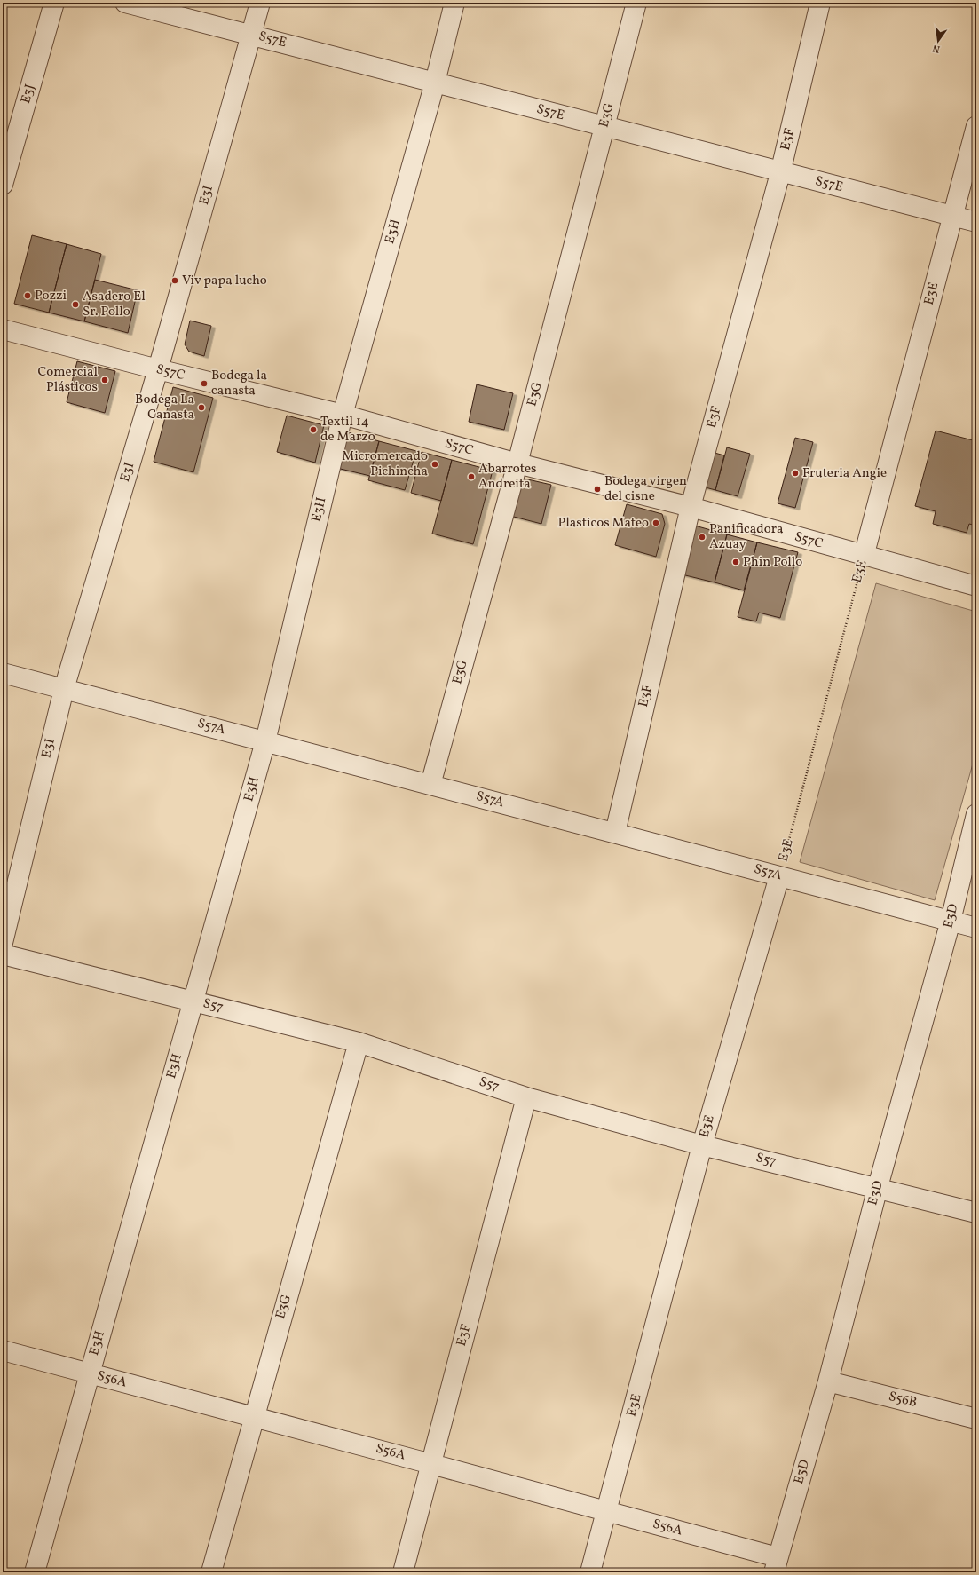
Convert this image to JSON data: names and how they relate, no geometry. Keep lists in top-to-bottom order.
{
  "streets": {
    "street": [
      "S57E",
      "E3J",
      "E3G",
      "E3F",
      "E3I",
      "E3H",
      "E3E",
      "S57C",
      "S57A",
      "E3D",
      "S57",
      "S56A",
      "S56B"
    ]
  },
  "crossings": [
    ["S57E", "E3G"],
    ["S57E", "E3F"],
    ["S57E", "E3I"],
    ["S57E", "E3H"],
    ["S57E", "E3E"],
    ["E3G", "S57C"],
    ["E3G", "S57A"],
    ["E3G", "S57"],
    ["E3G", "S56A"],
    ["E3F", "S57C"],
    ["E3F", "S57A"],
    ["E3F", "S57"],
    ["E3F", "S56A"],
    ["E3I", "S57C"],
    ["E3I", "S57A"],
    ["E3H", "S57C"],
    ["E3H", "S57A"],
    ["E3H", "S57"],
    ["E3H", "S56A"],
    ["E3E", "S57C"],
    ["E3E", "S57A"],
    ["E3E", "S57"],
    ["E3E", "S56A"],
    ["S57A", "E3D"],
    ["E3D", "S57"],
    ["E3D", "S56A"],
    ["E3D", "S56B"]
  ],
  "places": [
    "Viv papa lucho",
    "Pozzi",
    "Asadero El Sr. Pollo",
    "Comercial Plásticos",
    "Bodega la canasta",
    "Bodega La Canasta",
    "Textil 14 de Marzo",
    "Micromercado Pichincha",
    "Fruteria Angie",
    "Abarrotes Andreita",
    "Bodega virgen del cisne",
    "Plasticos Mateo",
    "Panificadora Azuay",
    "Phin Pollo"
  ],
  "north": "bottom"
}
